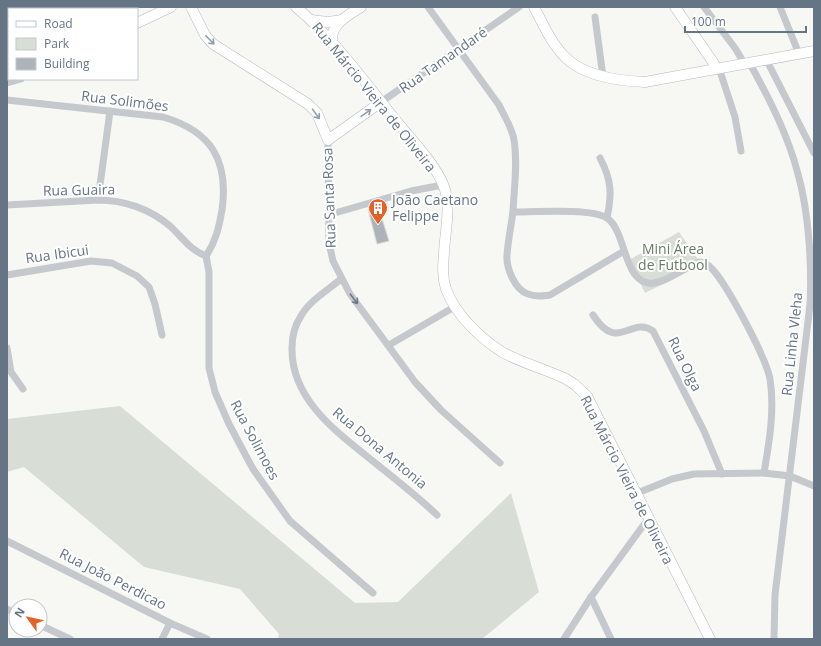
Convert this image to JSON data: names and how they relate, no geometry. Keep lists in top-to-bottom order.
{
  "streets": {
    "main road": ["Rua Tamandaré", "Rua Márcio Vieira de Oliveira", "Rua Santa Rosa"],
    "street": [
      "Rua Solimões",
      "Rua Guaira",
      "Rua Ibicui",
      "Rua Linha Vleha",
      "Rua Olga",
      "Rua Solimoes",
      "Rua Dona Antonia",
      "Rua João Perdicao"
    ]
  },
  "crossings": [
    ["Rua Tamandaré", "Rua Márcio Vieira de Oliveira"],
    ["Rua Tamandaré", "Rua Santa Rosa"],
    ["Rua Solimões", "Rua Guaira"],
    ["Rua Solimões", "Rua Solimoes"],
    ["Rua Guaira", "Rua Solimoes"],
    ["Rua Santa Rosa", "Rua Dona Antonia"]
  ],
  "one_way": ["Rua Santa Rosa"],
  "parks": ["Mini Área de Futbool"],
  "places": {
    "building": ["João Caetano Felippe"]
  },
  "legend": ["Road", "Park", "Building"],
  "scale_bar": "100 m",
  "north": "top left"
}
